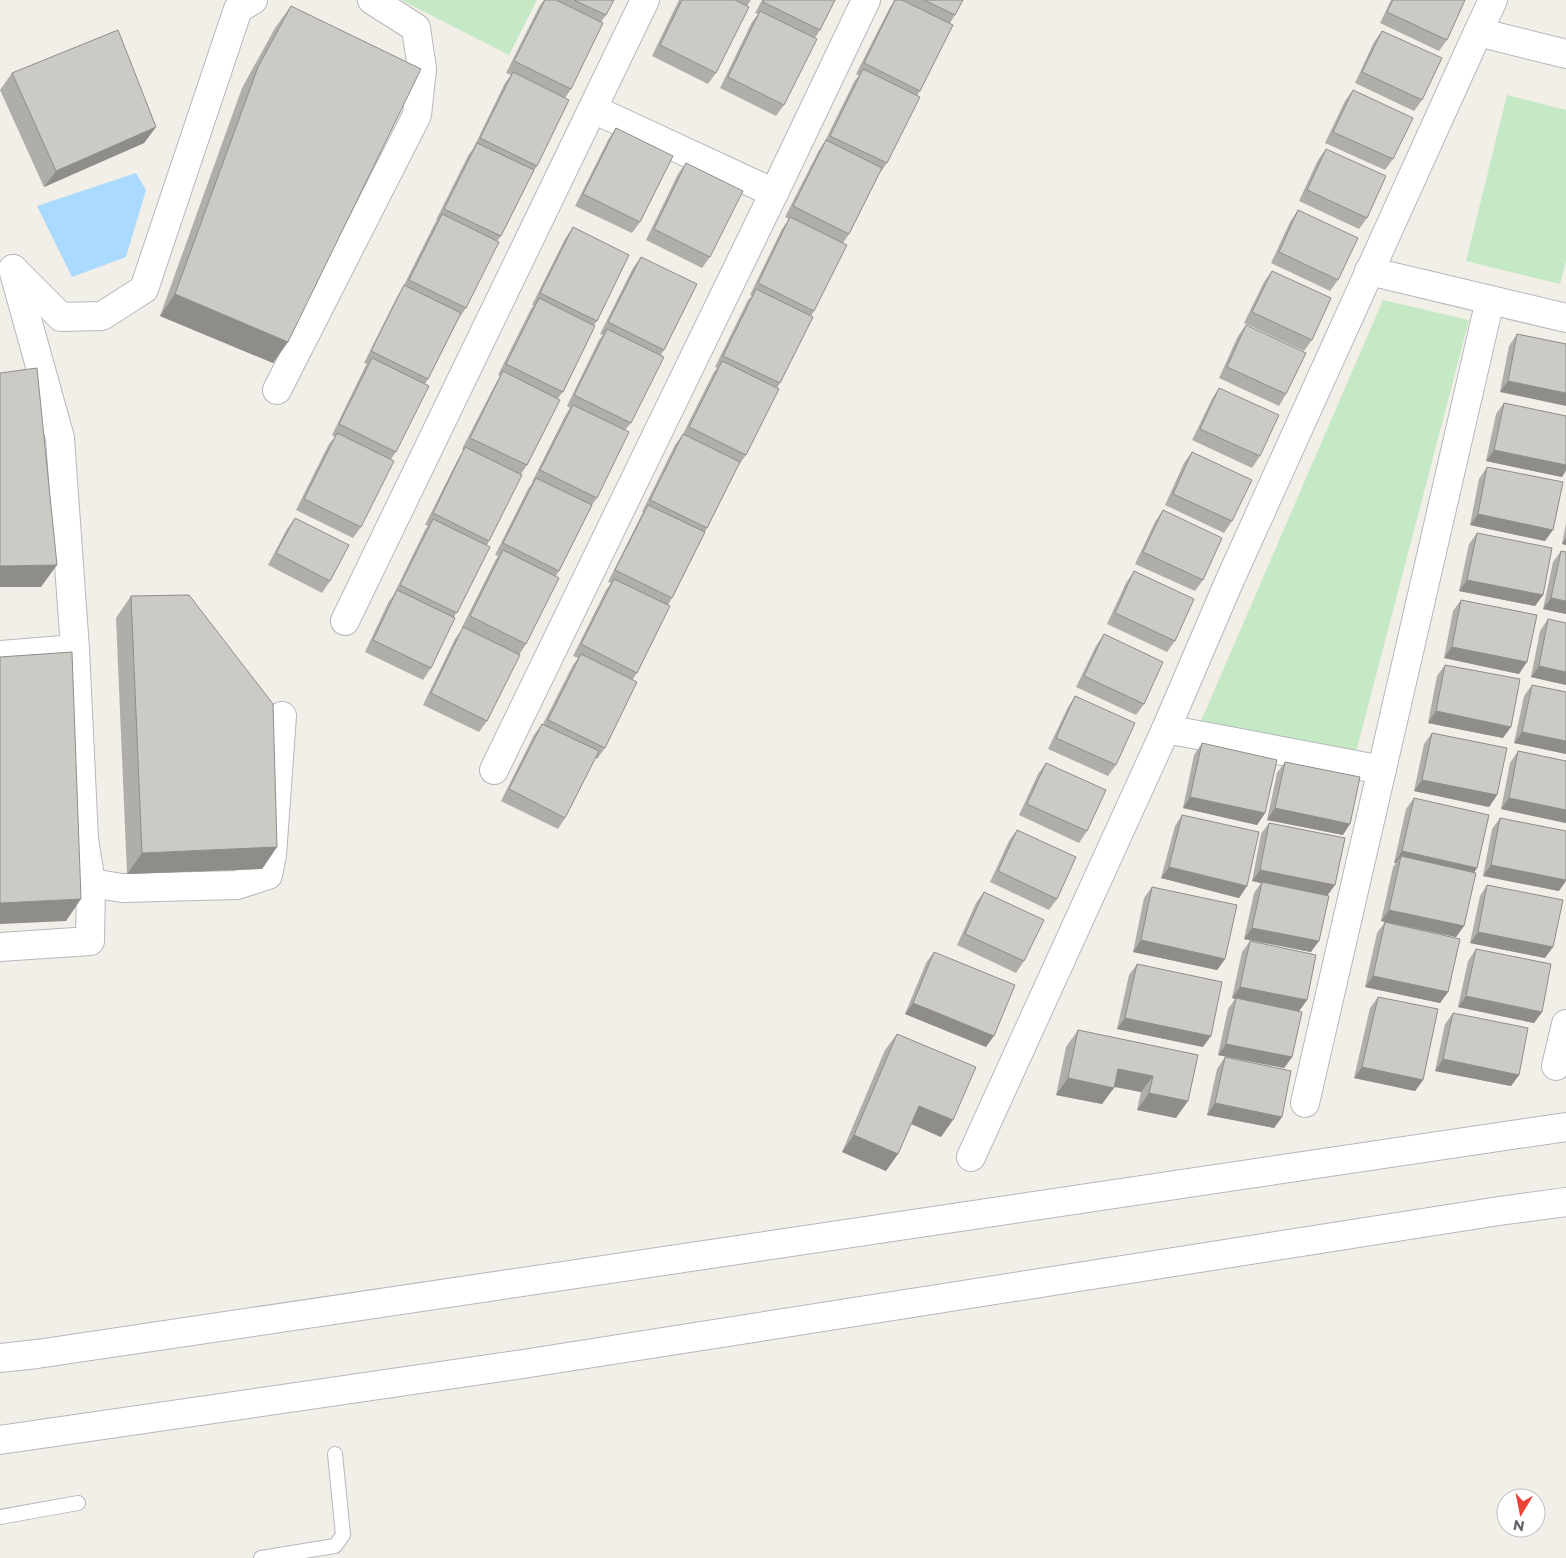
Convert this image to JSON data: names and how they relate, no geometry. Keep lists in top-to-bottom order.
{
  "north": "bottom"
}
